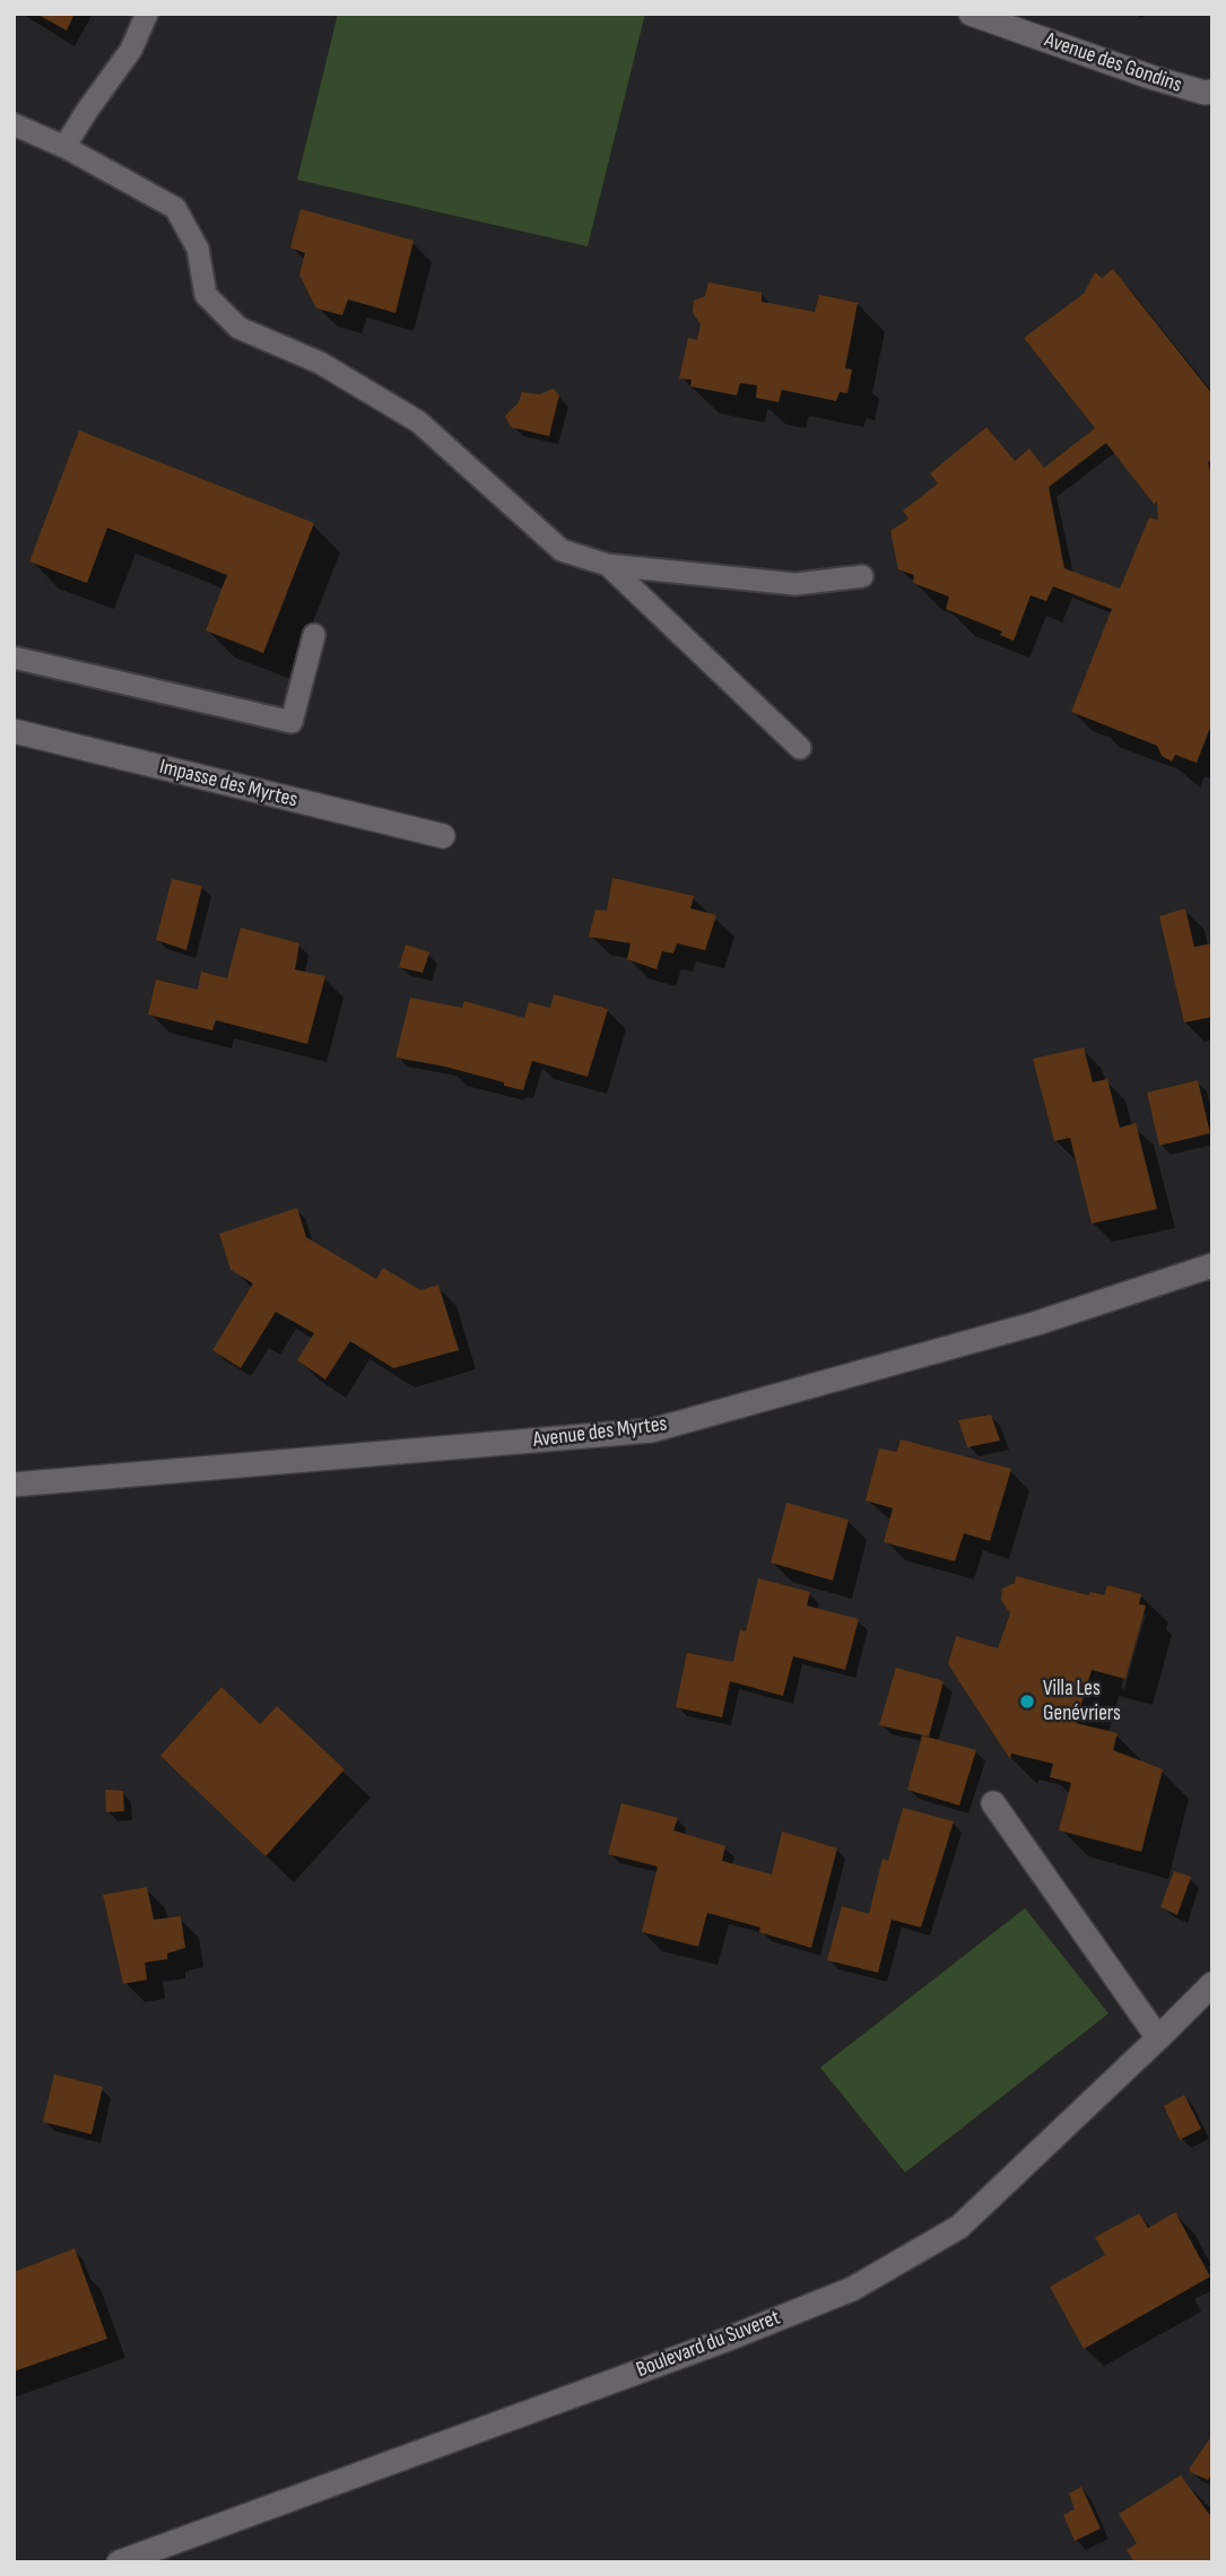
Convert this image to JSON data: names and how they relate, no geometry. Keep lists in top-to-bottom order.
{
  "streets": {
    "street": [
      "Avenue des Gondins",
      "Impasse des Myrtes",
      "Avenue des Myrtes",
      "Boulevard du Suveret"
    ]
  },
  "places": ["Villa Les Genévriers"]
}
